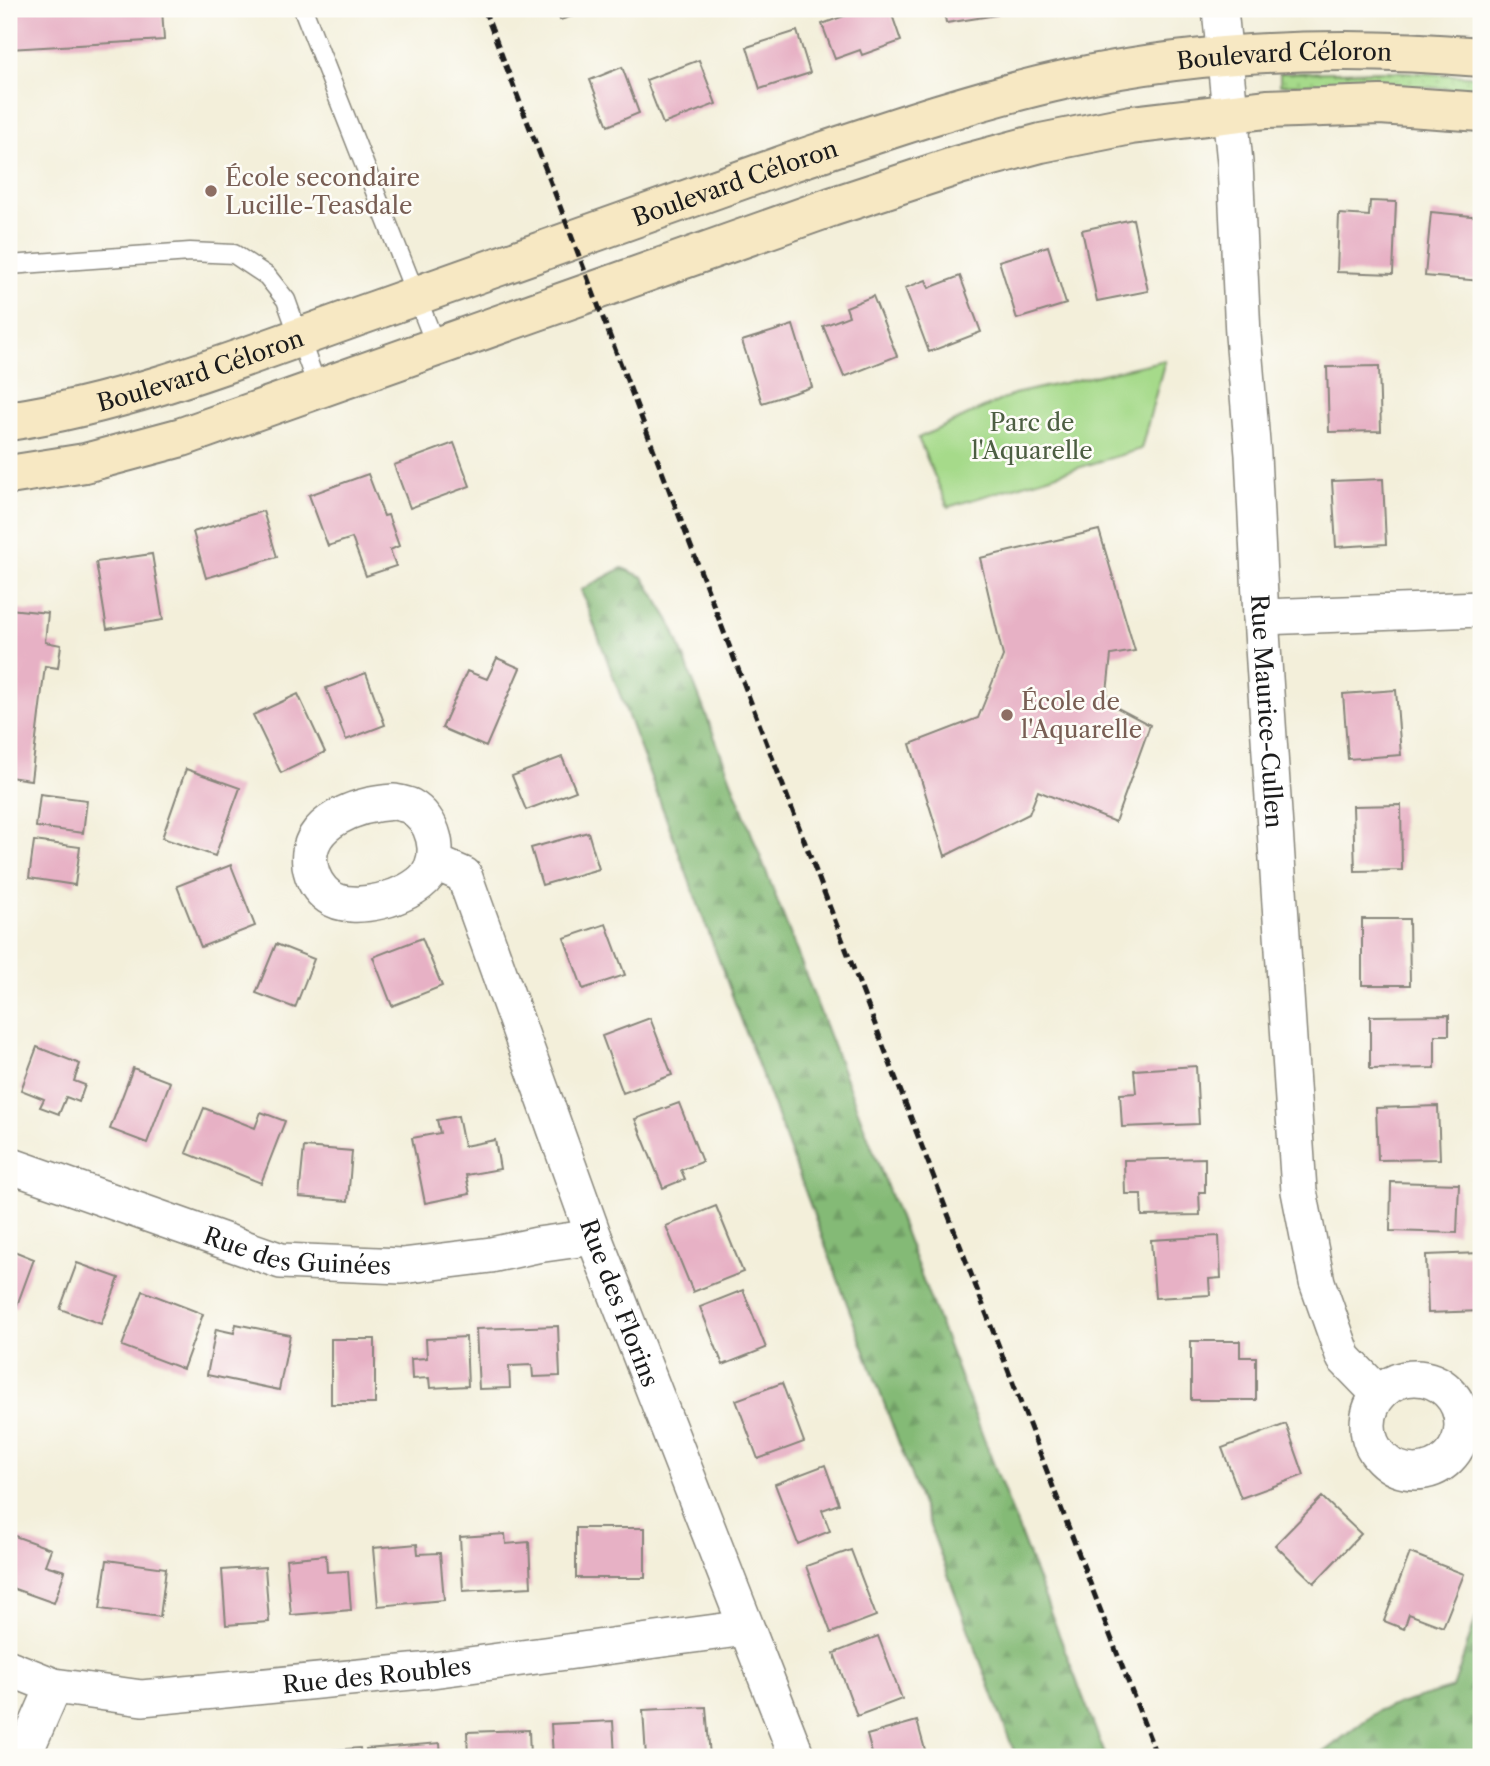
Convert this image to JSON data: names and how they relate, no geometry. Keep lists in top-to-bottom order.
{
  "streets": {
    "street": [
      "Boulevard Céloron",
      "Rue Maurice-Cullen",
      "Rue des Guinées",
      "Rue des Florins",
      "Rue des Roubles"
    ]
  },
  "crossings": [
    ["Boulevard Céloron", "Rue Maurice-Cullen"],
    ["Rue des Guinées", "Rue des Florins"],
    ["Rue des Florins", "Rue des Roubles"]
  ],
  "parks": ["Parc de l'Aquarelle"],
  "places": ["École secondaire Lucille-Teasdale", "École de l'Aquarelle"]
}
